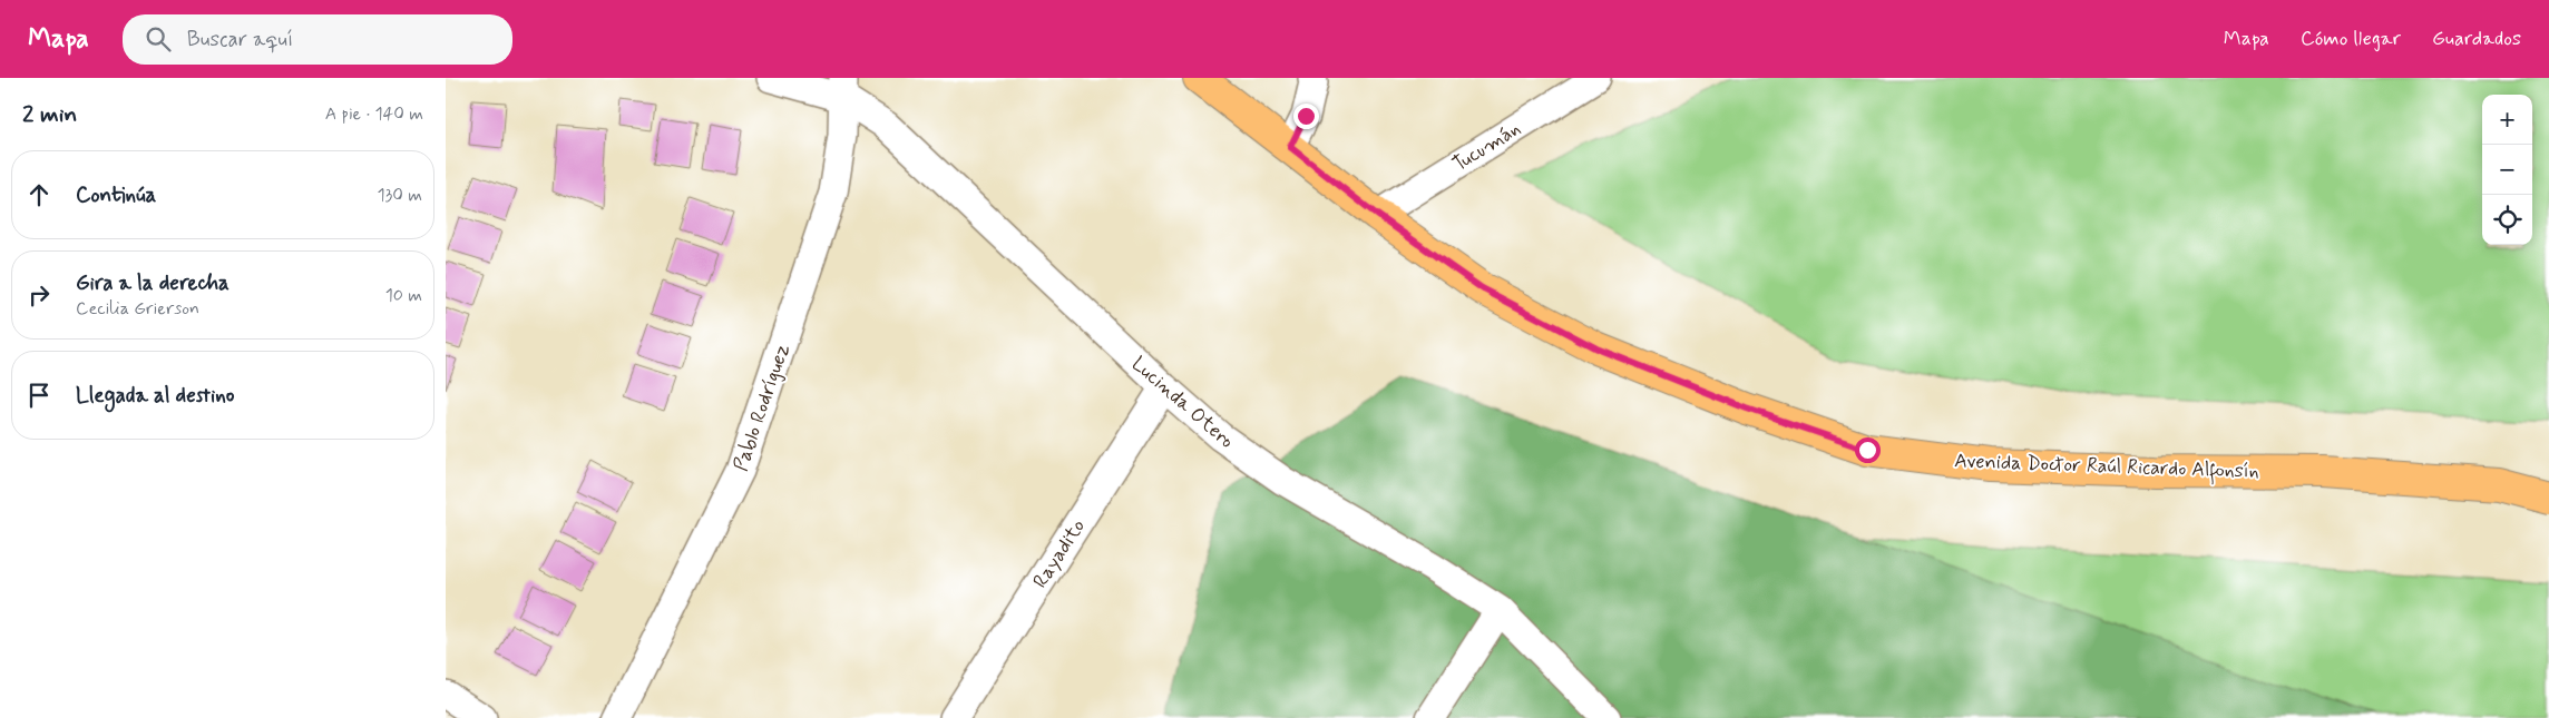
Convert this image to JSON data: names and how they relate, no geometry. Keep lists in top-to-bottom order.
{
  "streets": {
    "main road": ["Avenida Doctor Raúl Ricardo Alfonsín"],
    "street": [
      "Tucumán",
      "Lucinda Otero",
      "Pablo Rodríguez",
      "Rayadito"
    ]
  },
  "crossings": [
    ["Tucumán", "Avenida Doctor Raúl Ricardo Alfonsín"],
    ["Lucinda Otero", "Pablo Rodríguez"],
    ["Lucinda Otero", "Rayadito"]
  ],
  "page": {
    "header": "Mapa",
    "search": "Buscar aquí",
    "nav": ["Mapa", "Cómo llegar", "Guardados"],
    "heading": ["2 min", "A pie · 140 m"],
    "map_buttons": ["+", "−"],
    "list": [
      ["Continúa", "130 m"],
      ["Gira a la derecha", "Cecilia Grierson", "10 m"],
      "Llegada al destino"
    ]
  }
}
